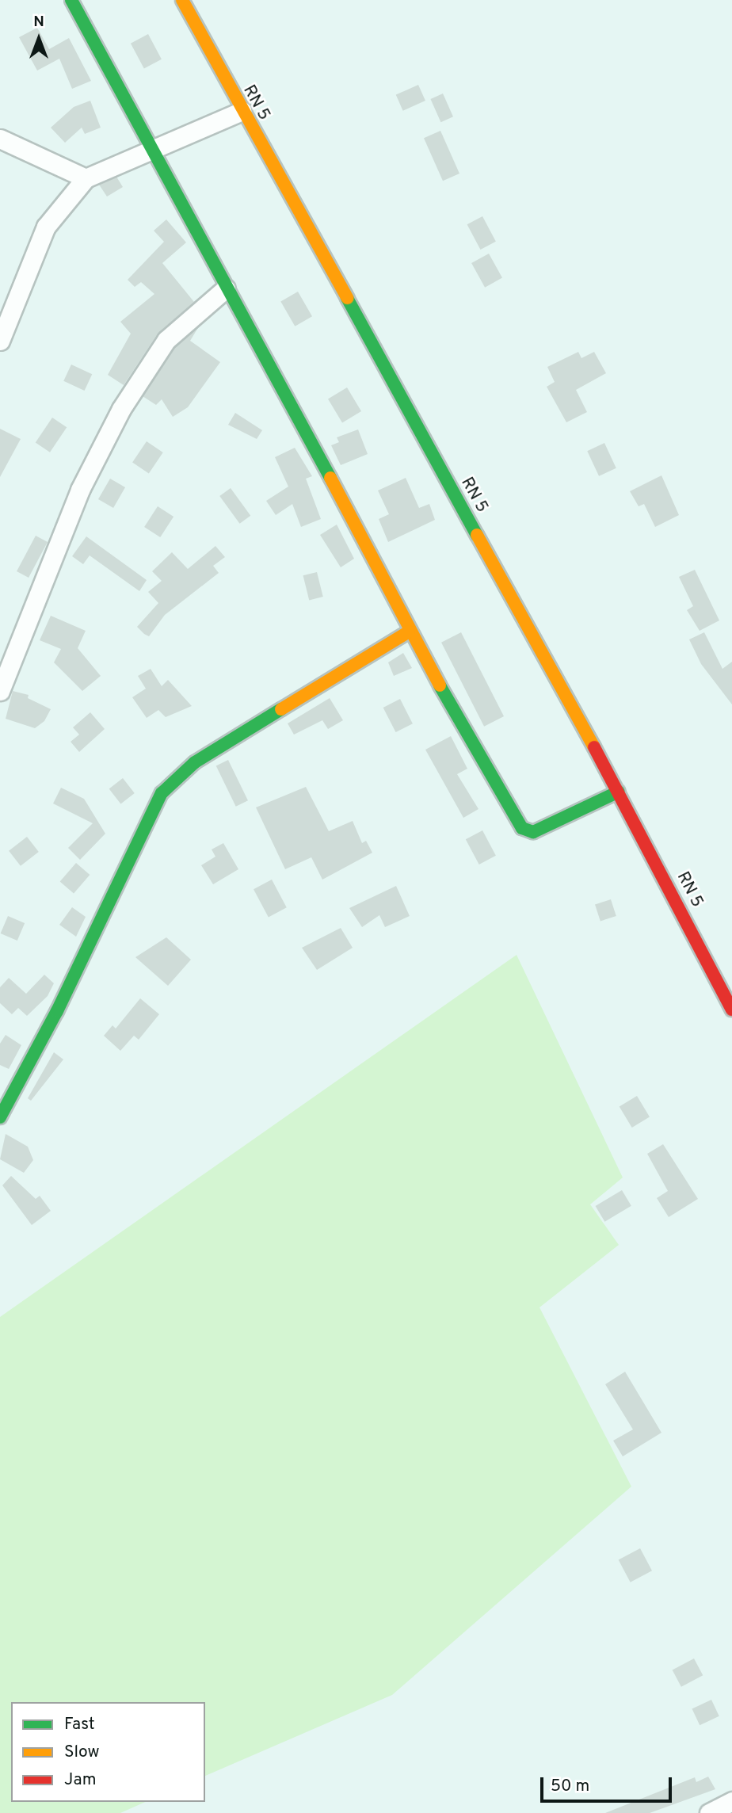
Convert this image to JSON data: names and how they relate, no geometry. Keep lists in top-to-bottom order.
{
  "streets": {
    "street": ["RN 5"]
  },
  "legend": ["Fast", "Slow", "Jam"],
  "scale_bar": "50 m",
  "north": "top"
}
